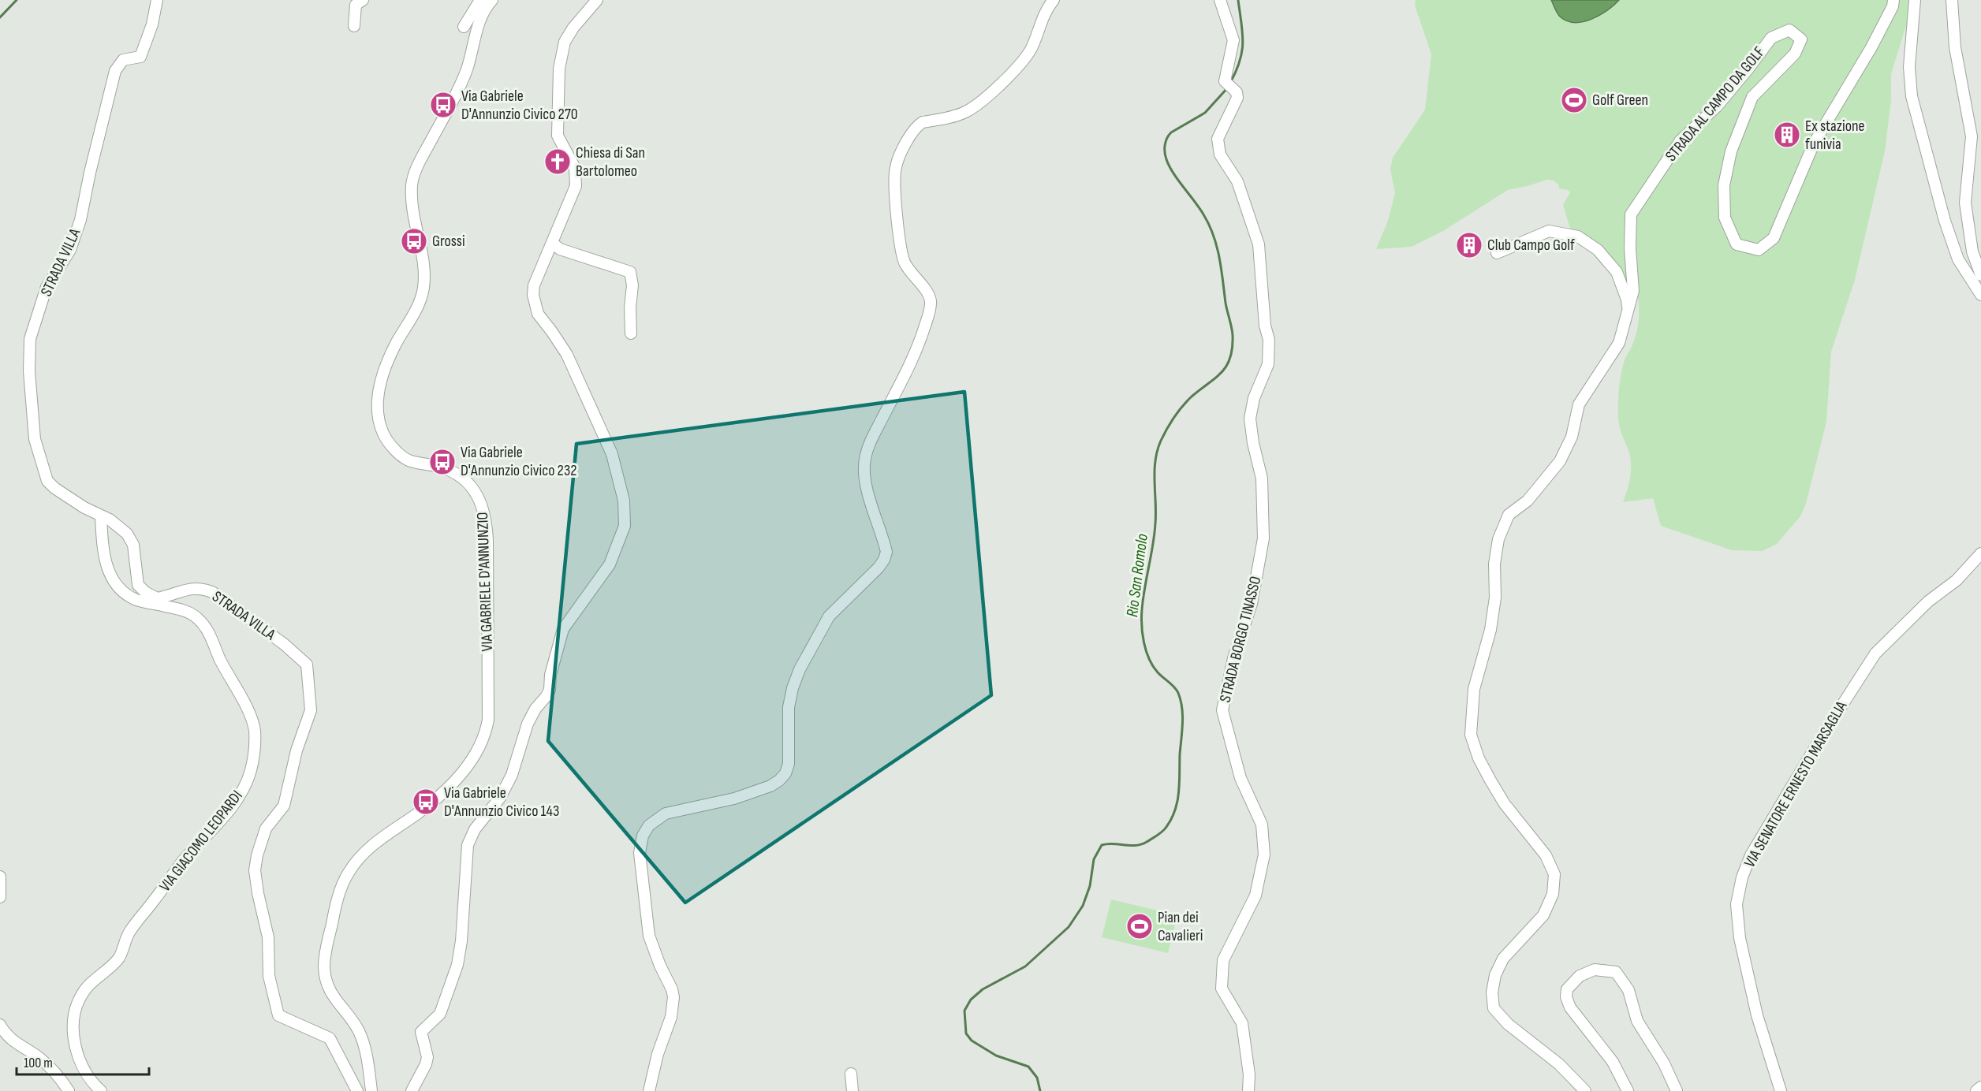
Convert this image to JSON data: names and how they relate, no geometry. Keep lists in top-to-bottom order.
{
  "streets": {
    "street": [
      "STRADA AL CAMPO DA GOLF",
      "STRADA VILLA",
      "VIA GABRIELE D'ANNUNZIO",
      "STRADA BORGO TINASSO",
      "VIA SENATORE ERNESTO MARSAGLIA",
      "VIA GIACOMO LEOPARDI"
    ]
  },
  "crossings": [
    ["STRADA VILLA", "VIA GIACOMO LEOPARDI"]
  ],
  "water": ["Rio San Romolo"],
  "places": {
    "sports": ["Golf Green", "Pian dei Cavalieri"],
    "bus stop": [
      "Via Gabriele D'Annunzio Civico 270",
      "Grossi",
      "Via Gabriele D'Annunzio Civico 232",
      "Via Gabriele D'Annunzio Civico 143"
    ],
    "building": ["Ex stazione funivia", "Club Campo Golf"],
    "church": ["Chiesa di San Bartolomeo"]
  },
  "scale_bar": "100 m"
}
